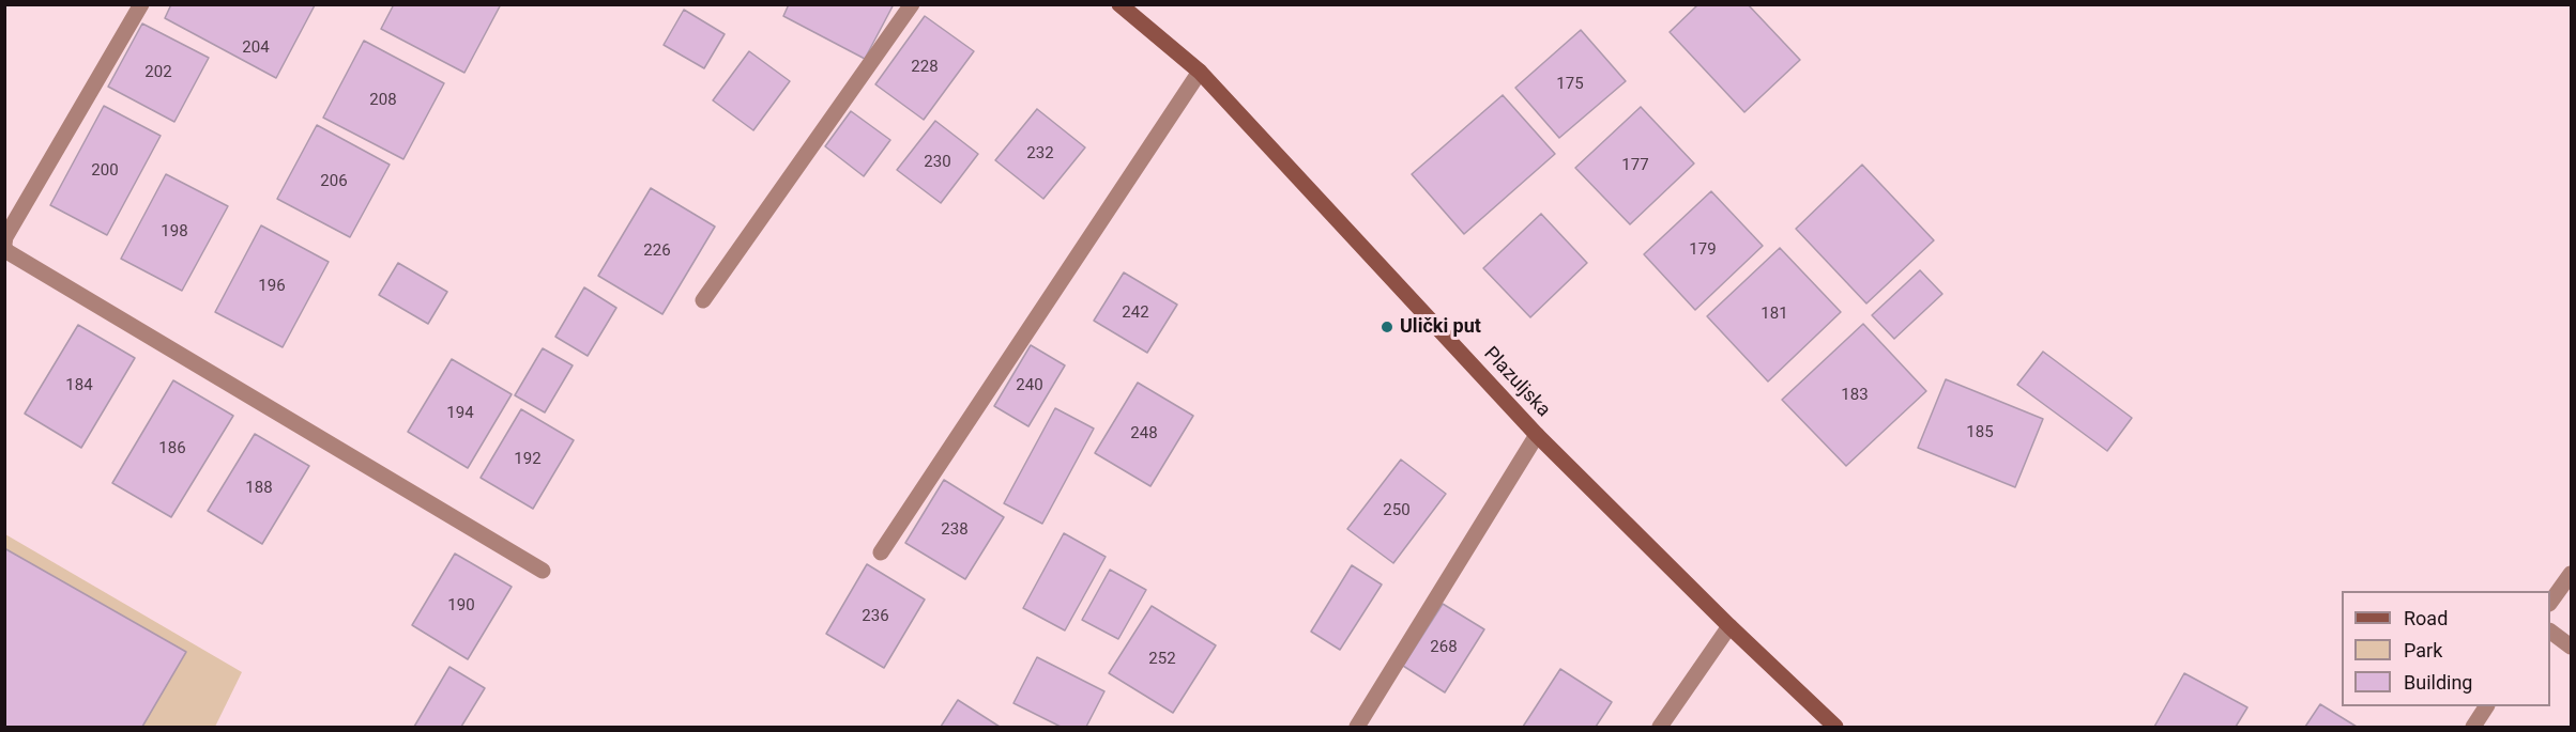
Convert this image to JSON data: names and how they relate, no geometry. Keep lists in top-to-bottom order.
{
  "streets": {
    "main road": ["Plazuljska"]
  },
  "places": ["Ulički put"],
  "house_numbers": [
    "204",
    "228",
    "202",
    "175",
    "208",
    "232",
    "230",
    "177",
    "200",
    "206",
    "198",
    "179",
    "226",
    "196",
    "242",
    "181",
    "184",
    "240",
    "183",
    "194",
    "185",
    "248",
    "186",
    "192",
    "188",
    "250",
    "238",
    "190",
    "236",
    "268",
    "252"
  ],
  "legend": ["Road", "Park", "Building"]
}
